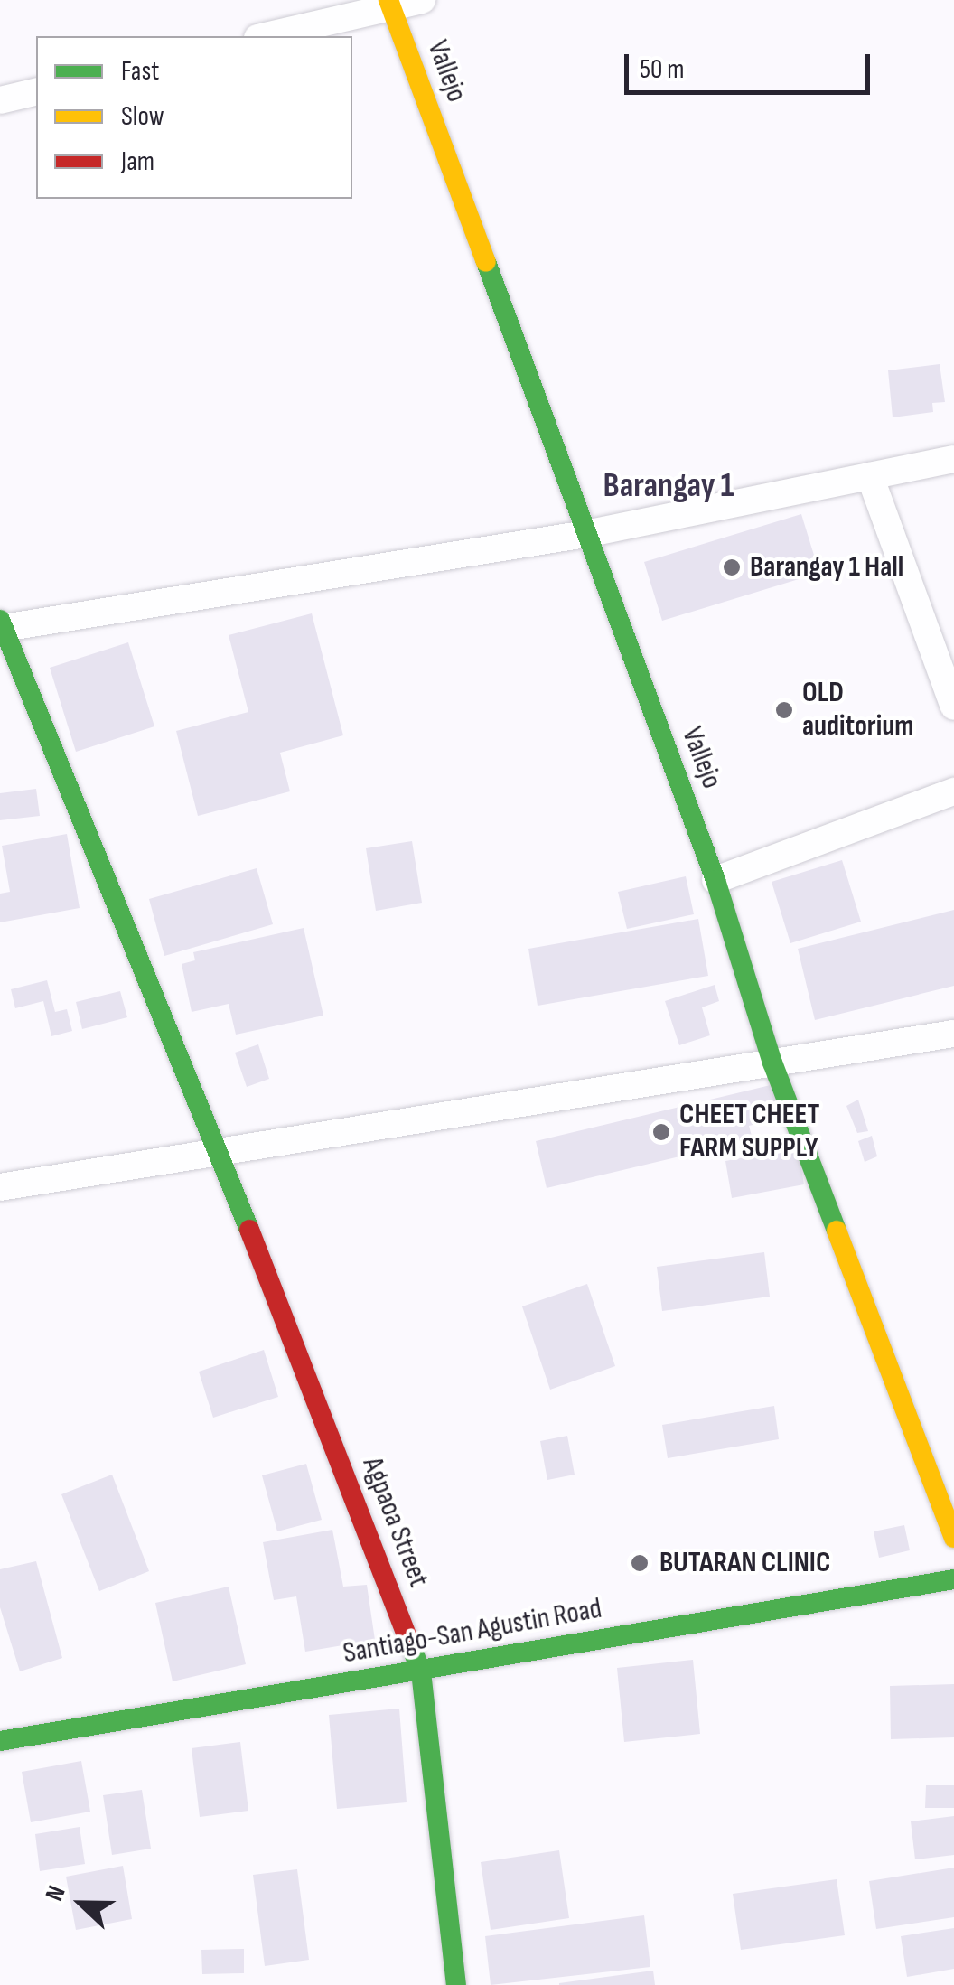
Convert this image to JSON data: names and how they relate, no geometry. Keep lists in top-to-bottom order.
{
  "streets": {
    "street": ["Vallejo", "Agpaoa Street", "Santiago-San Agustin Road"]
  },
  "crossings": [
    ["Agpaoa Street", "Santiago-San Agustin Road"]
  ],
  "districts": ["Barangay 1"],
  "places": [
    "Barangay 1 Hall",
    "OLD auditorium",
    "CHEET CHEET FARM SUPPLY",
    "BUTARAN CLINIC"
  ],
  "legend": ["Fast", "Slow", "Jam"],
  "scale_bar": "50 m",
  "north": "left"
}
